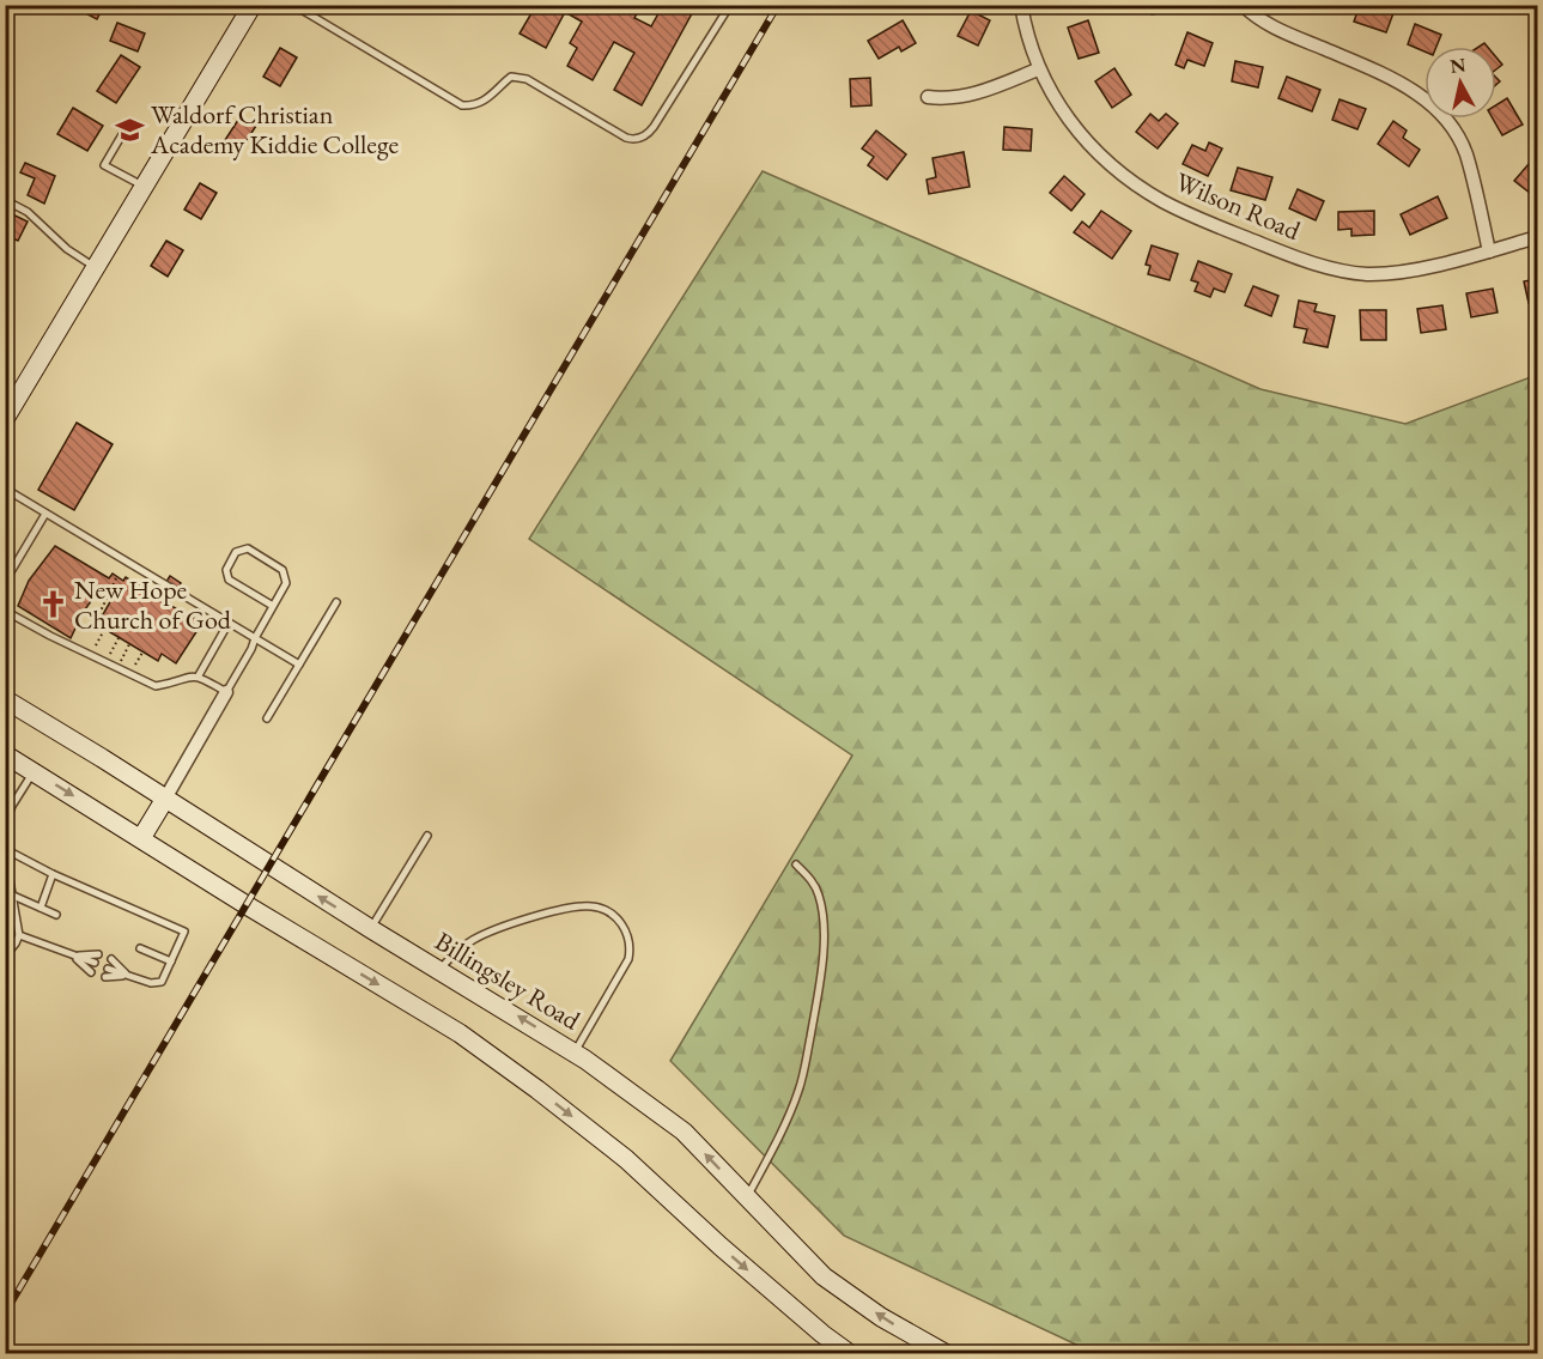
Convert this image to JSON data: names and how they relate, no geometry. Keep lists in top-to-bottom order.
{
  "streets": {
    "main road": ["Billingsley Road"],
    "street": ["Wilson Road"]
  },
  "places": {
    "school or university": ["Waldorf Christian Academy Kiddie College"],
    "church": ["New Hope Church of God"]
  },
  "north": "top"
}
